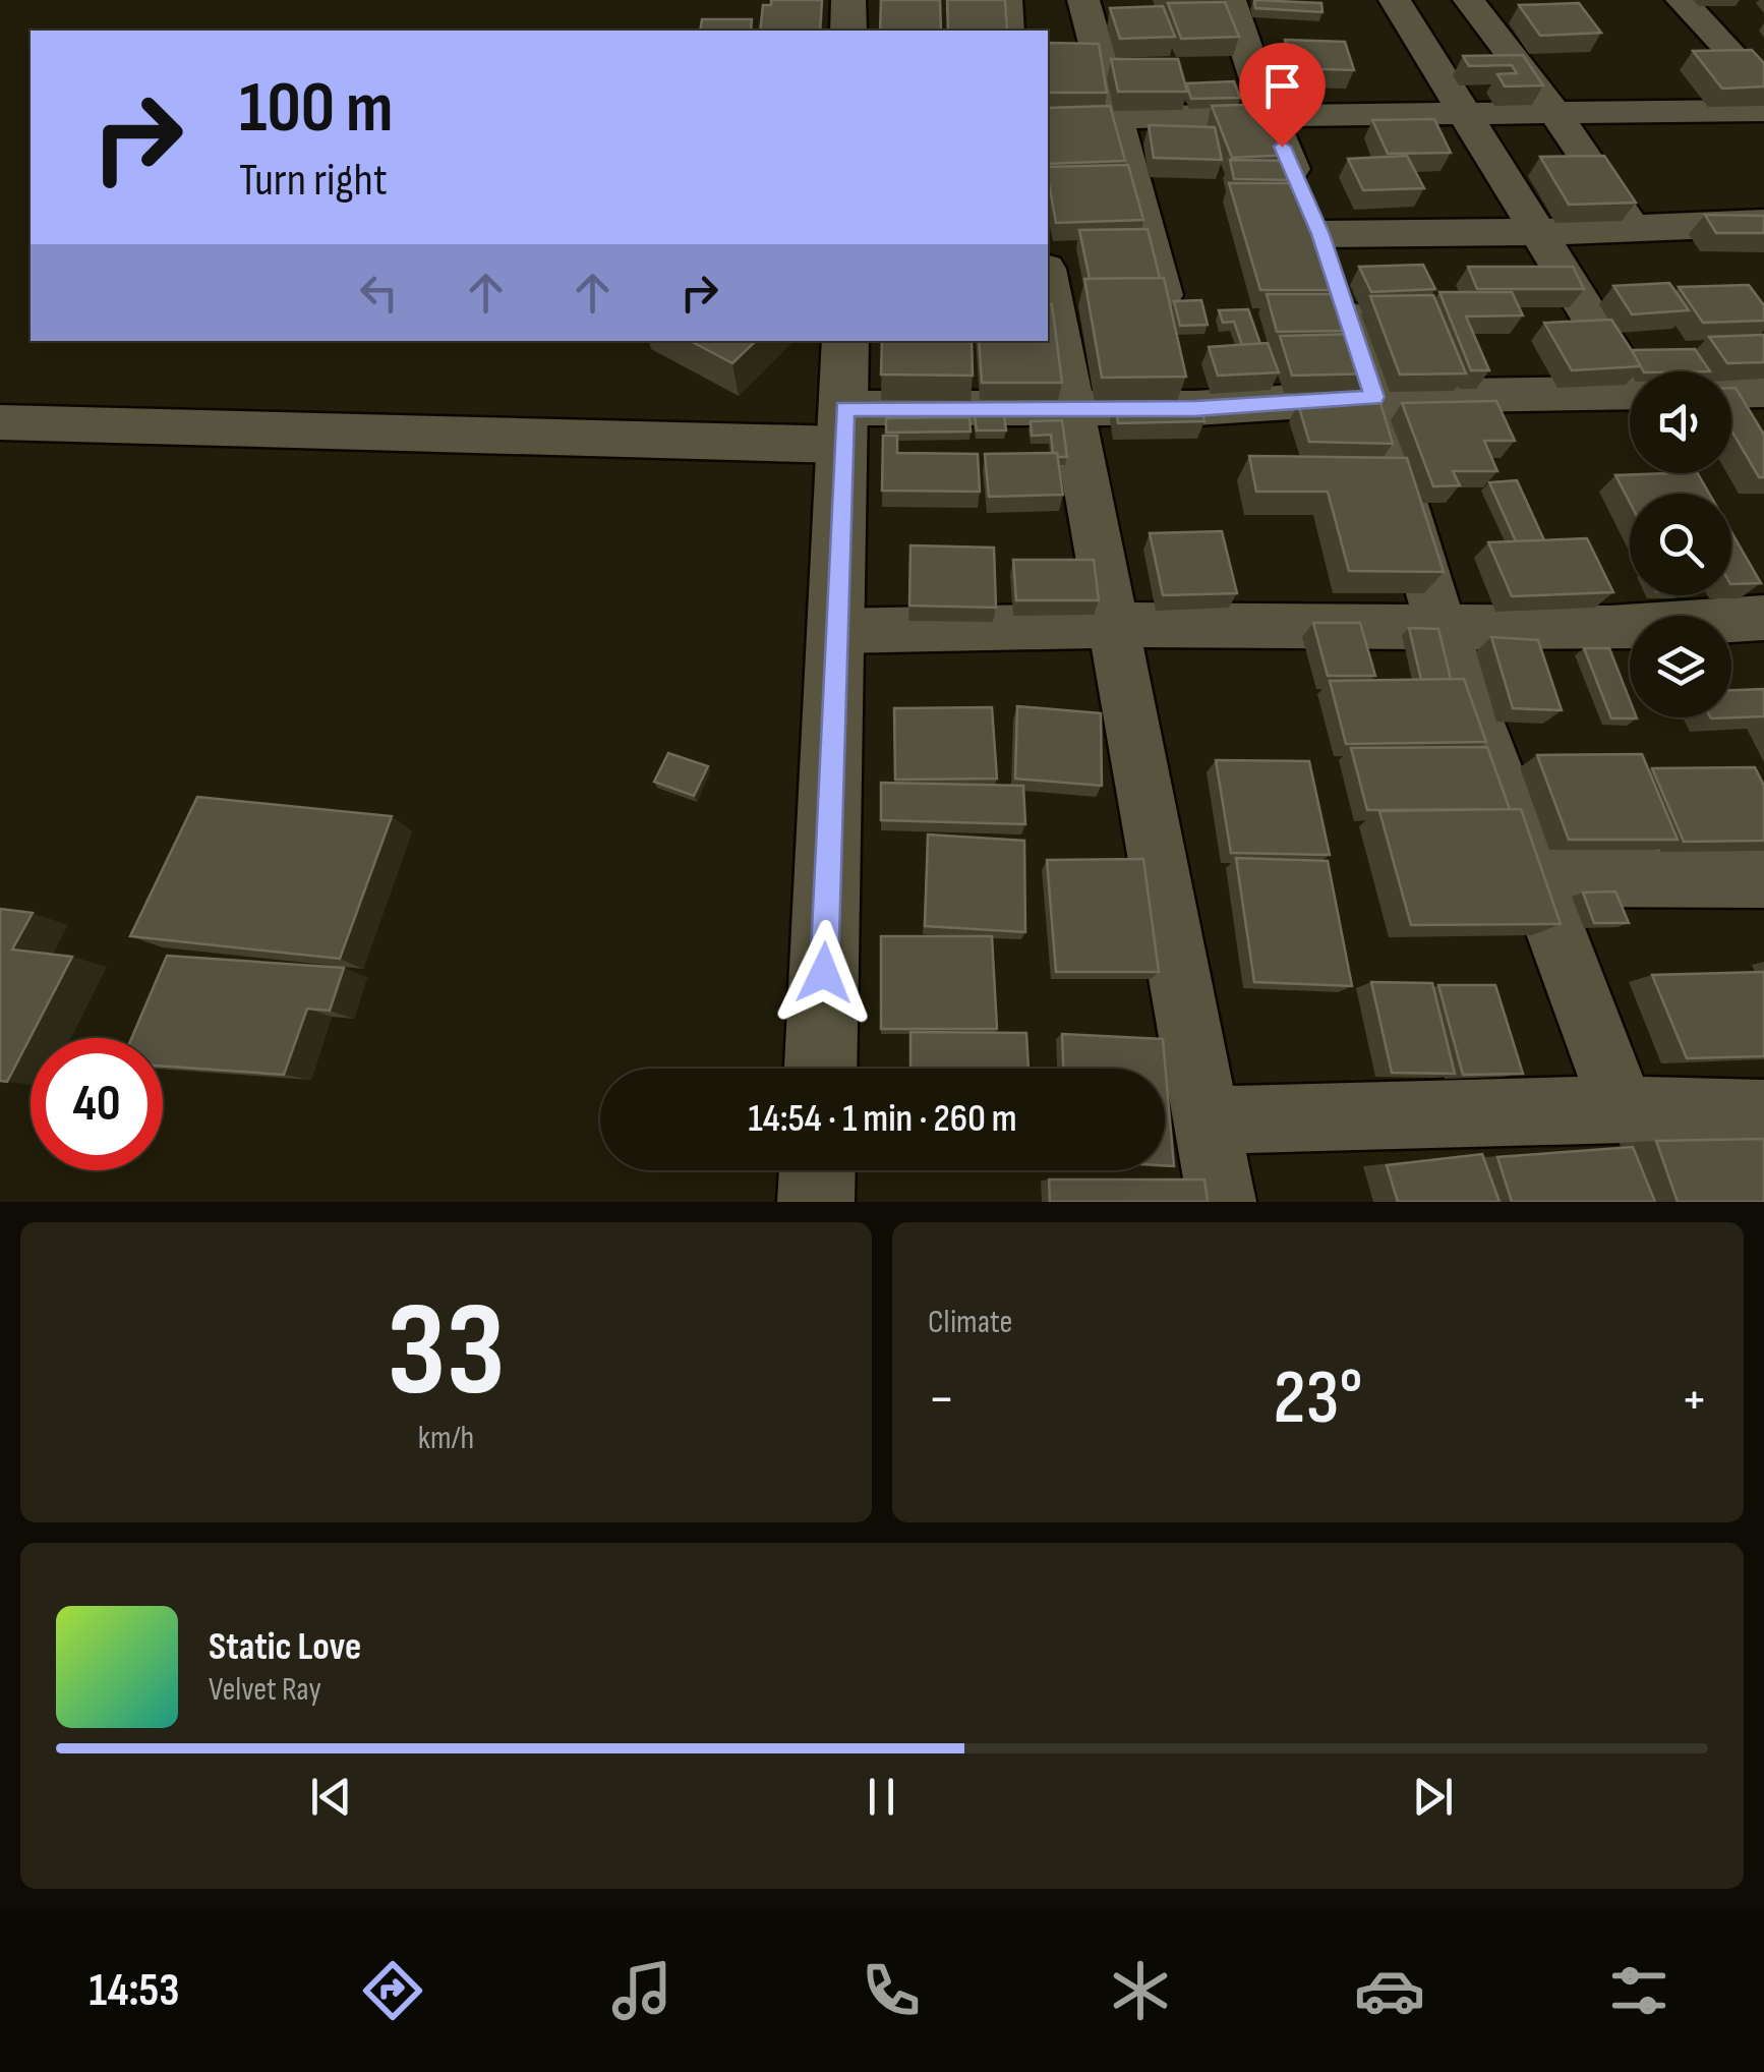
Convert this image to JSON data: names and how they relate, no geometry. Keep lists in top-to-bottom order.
{
  "page": {
    "turn": ["100 m", "Turn right"],
    "limit": "40",
    "trip": "14:54 · 1 min · 260 m",
    "tile": [
      ["33", "km/h"],
      "Climate"
    ],
    "heat": ["−", "23°", "+"],
    "song": ["Static Love", "Velvet Ray"],
    "tabs": "14:53"
  }
}
